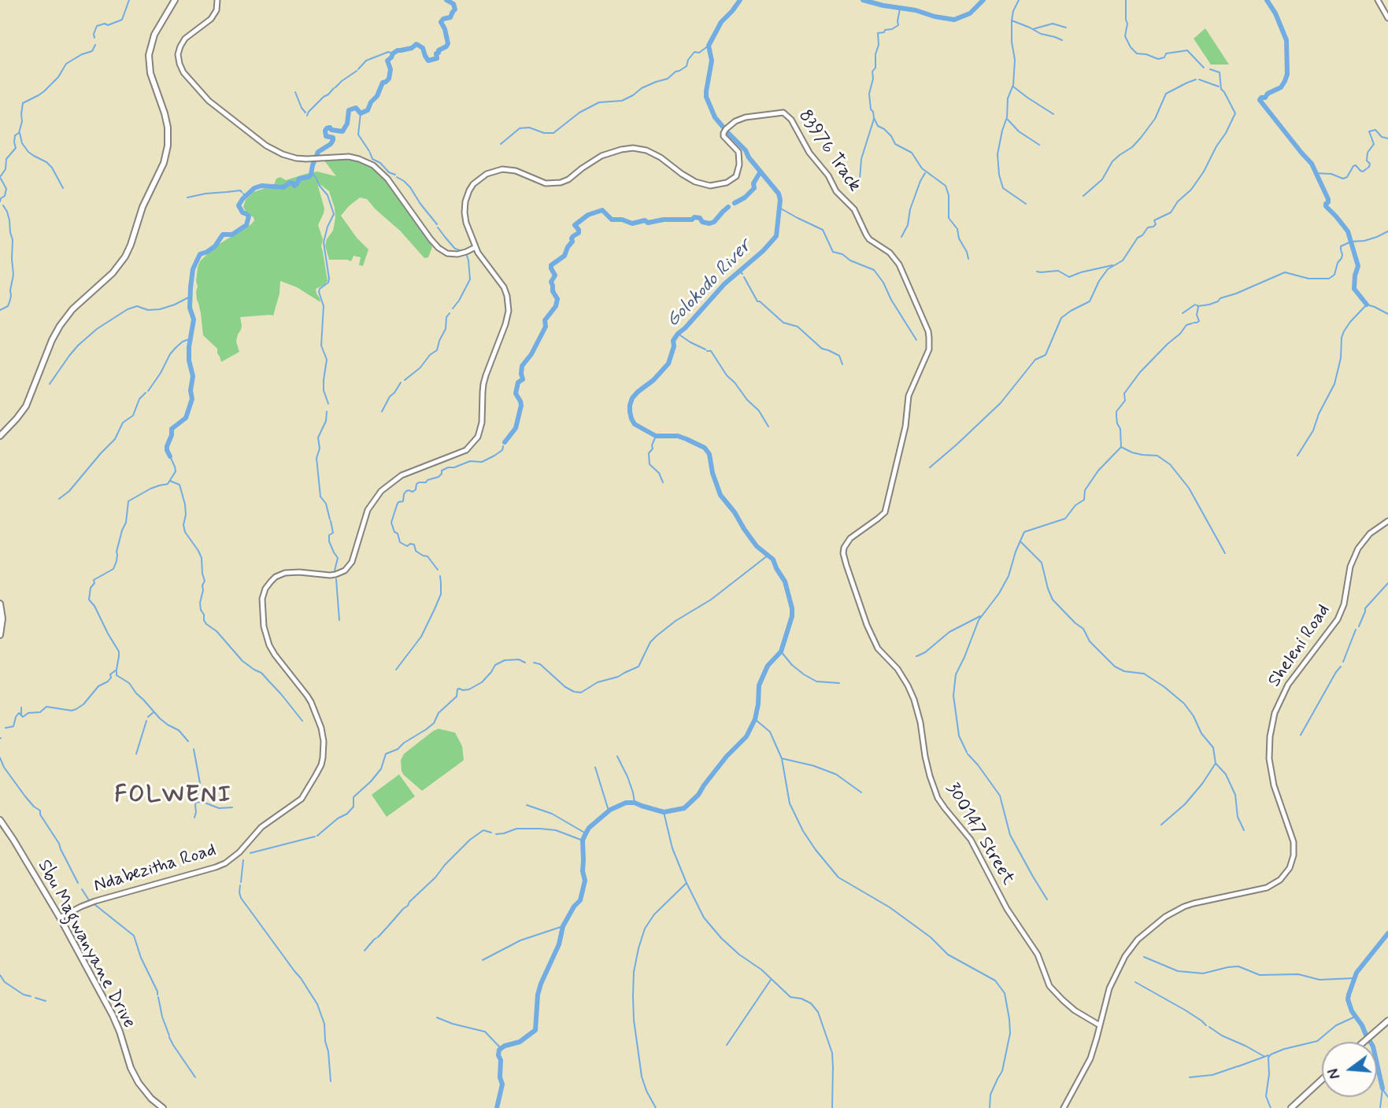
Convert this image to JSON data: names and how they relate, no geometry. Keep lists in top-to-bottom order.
{
  "streets": {
    "main road": ["Sbu Magwanyane Drive"],
    "street": [
      "83976 Track",
      "Sheleni Road",
      "300147 Street",
      "Ndabezitha Road"
    ]
  },
  "crossings": [
    ["83976 Track", "300147 Street"],
    ["83976 Track", "Ndabezitha Road"],
    ["Sheleni Road", "300147 Street"],
    ["Ndabezitha Road", "Sbu Magwanyane Drive"]
  ],
  "districts": ["FOLWENI"],
  "water": ["Golokodo River"],
  "north": "left"
}
